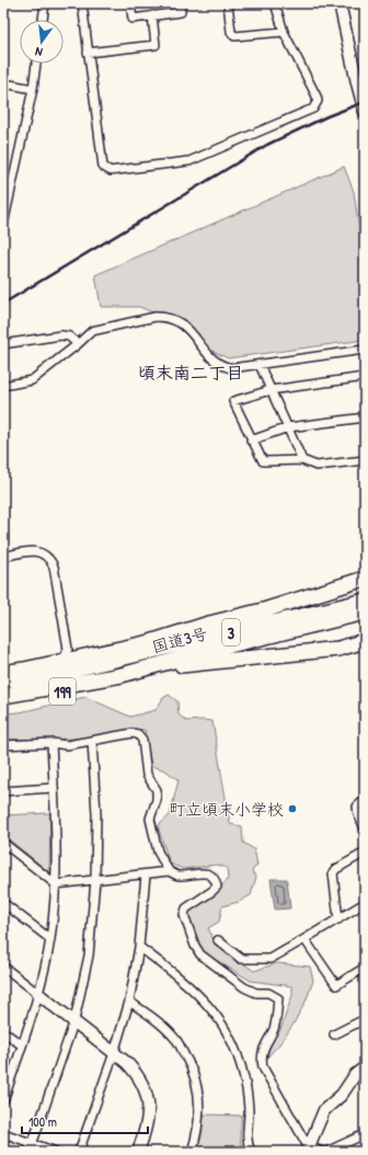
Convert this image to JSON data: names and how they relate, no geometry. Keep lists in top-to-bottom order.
{
  "streets": {
    "highway": ["3", "国道3号", "199"]
  },
  "crossings": [
    ["国道3号", "199"]
  ],
  "districts": ["頃末南二丁目"],
  "places": ["町立頃末小学校"],
  "scale_bar": "100 m",
  "north": "bottom"
}
